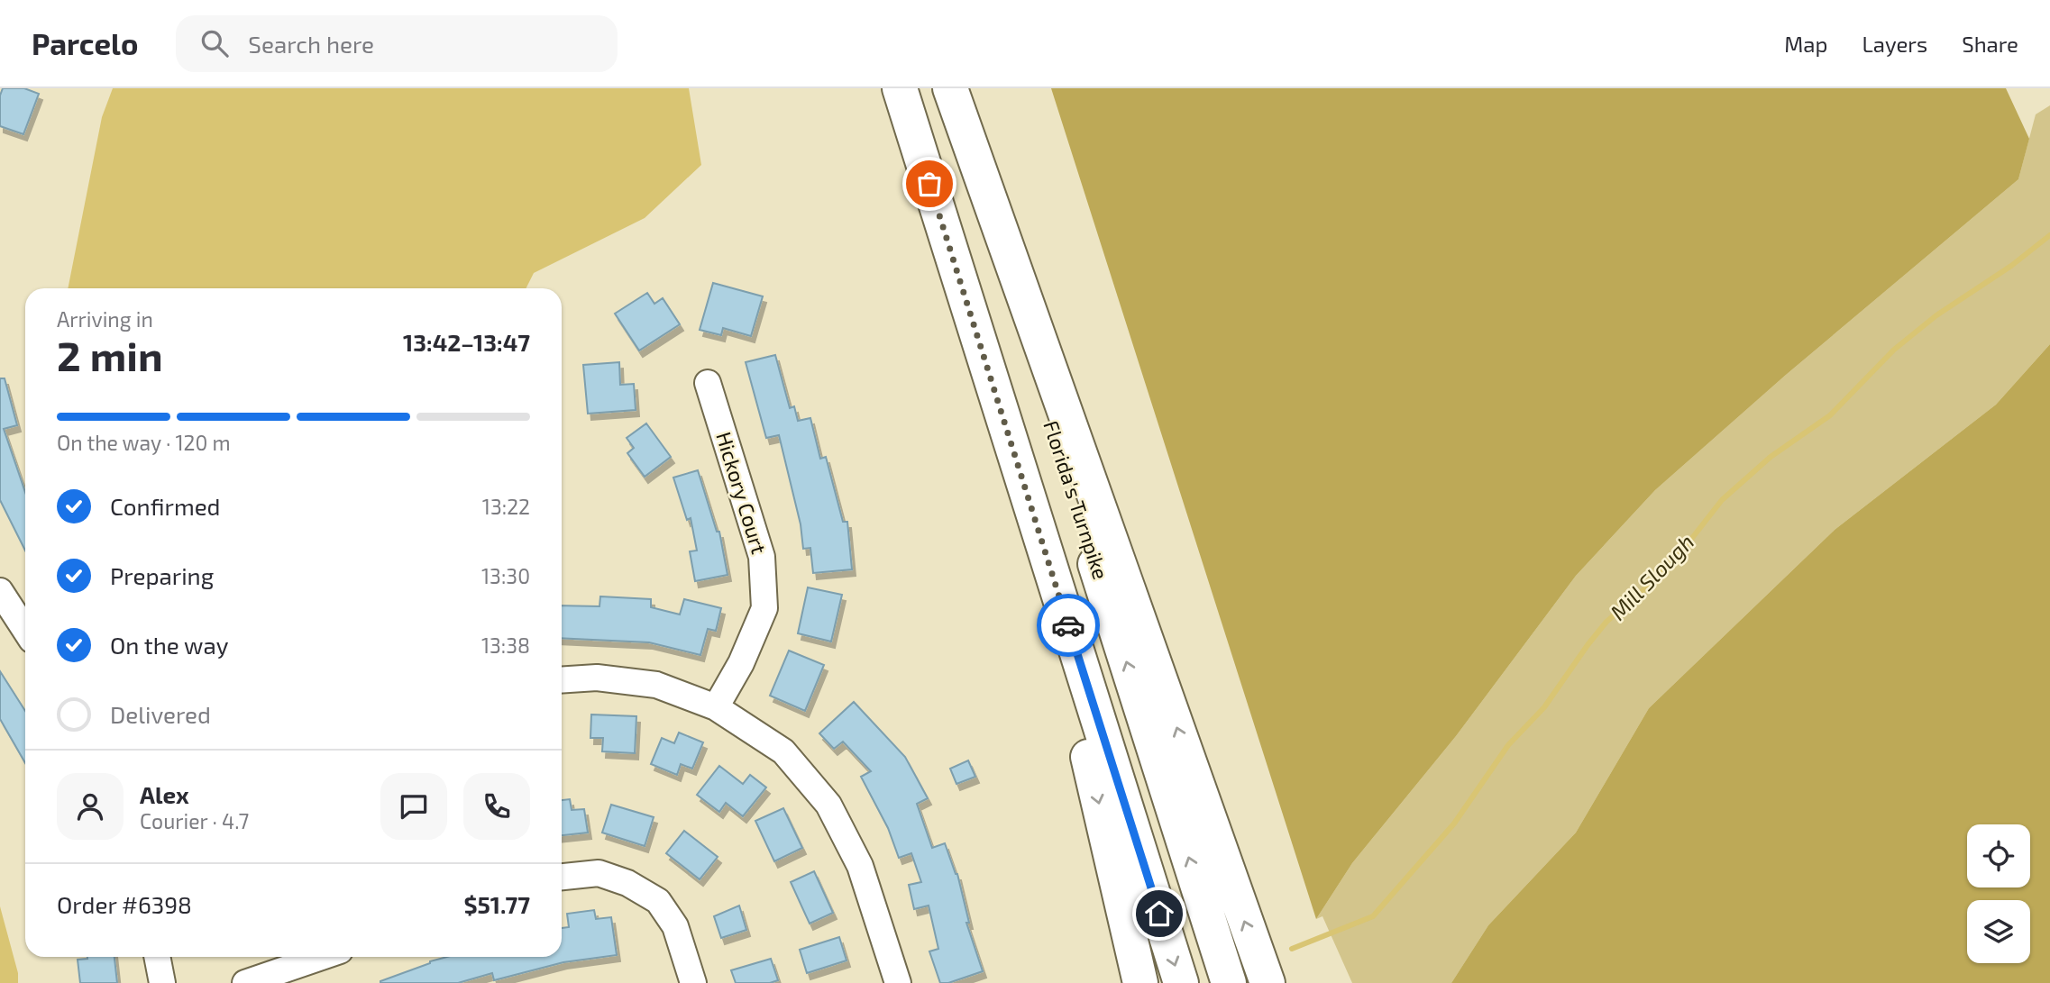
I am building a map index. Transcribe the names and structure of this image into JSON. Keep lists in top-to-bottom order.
{
  "streets": {
    "highway": ["Florida's Turnpike"],
    "street": ["Hickory Court"]
  },
  "water": ["Mill Slough"],
  "page": {
    "header": "Parcelo",
    "search": "Search here",
    "nav": ["Map", "Layers", "Share"],
    "heading": ["2 min", "Arriving in", "13:42–13:47"],
    "panel": [
      "Alex",
      "Courier · 4.7",
      "Order #6398",
      "$51.77"
    ],
    "bar": "On the way · 120 m",
    "list": [
      ["Confirmed", "13:22"],
      ["Preparing", "13:30"],
      ["On the way", "13:38"],
      "Delivered"
    ]
  }
}
